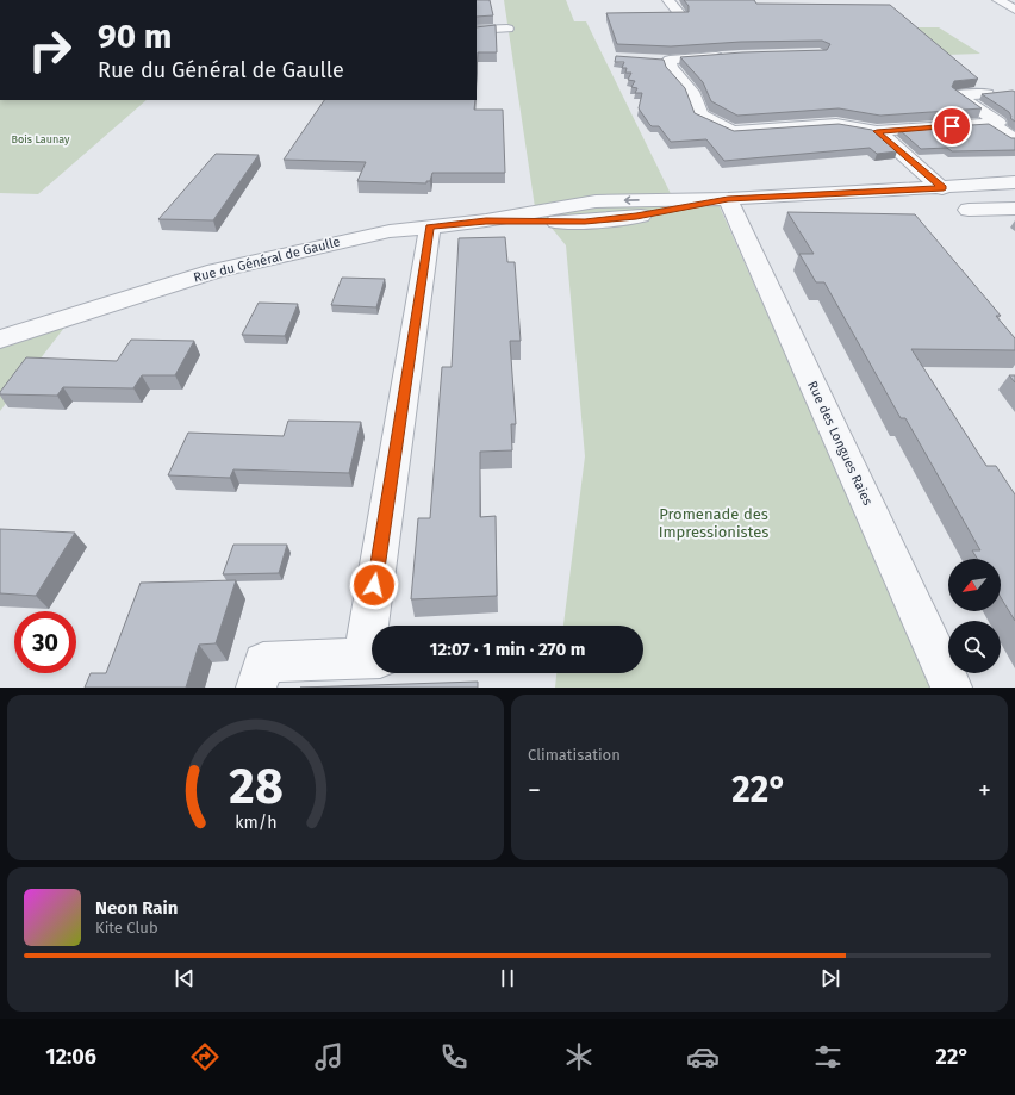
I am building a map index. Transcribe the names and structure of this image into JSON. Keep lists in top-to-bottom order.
{
  "streets": {
    "street": ["Rue du Général de Gaulle", "Rue des Longues Raies"]
  },
  "crossings": [
    ["Rue du Général de Gaulle", "Rue des Longues Raies"]
  ],
  "parks": ["Bois Launay", "Promenade des Impressionistes"],
  "north": "bottom left",
  "page": {
    "turn": ["90 m", "Rue du Général de Gaulle"],
    "limit": "30",
    "trip": "12:07 · 1 min · 270 m",
    "tile": "Climatisation",
    "heat": ["−", "22°", "+"],
    "song": ["Neon Rain", "Kite Club"],
    "tabs": ["12:06", "22°"],
    "gauge": ["28", "km/h"]
  }
}
